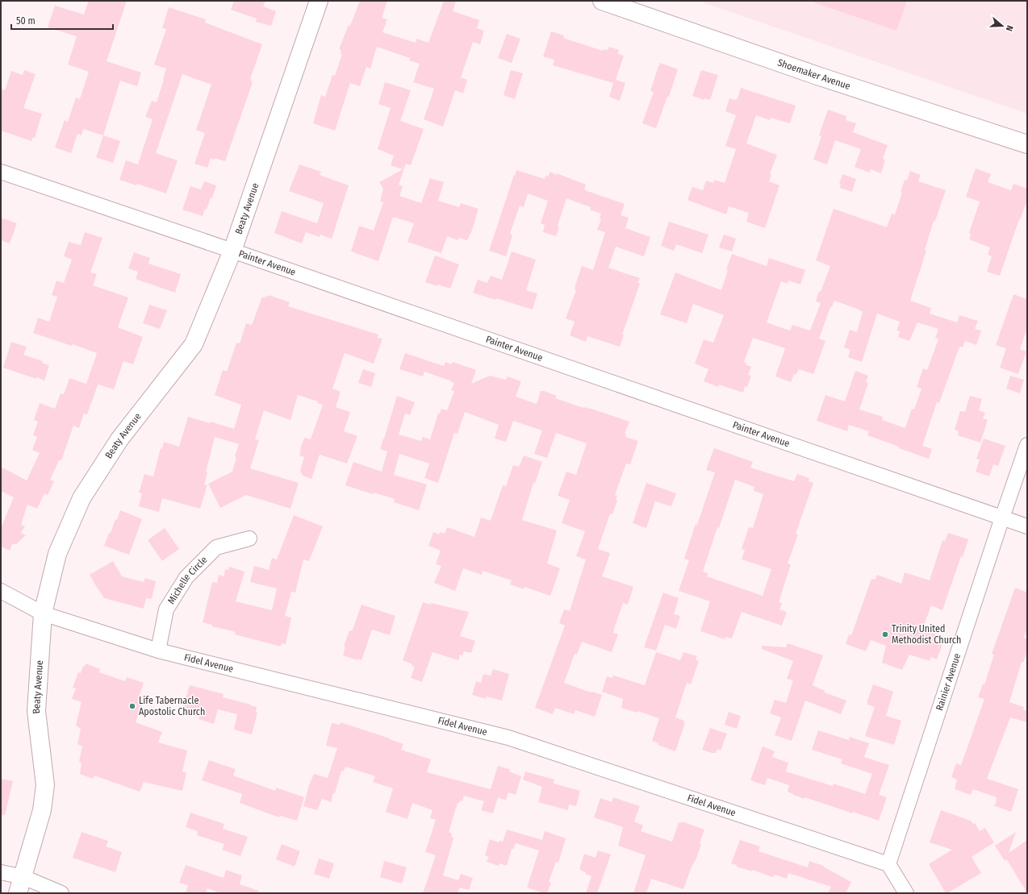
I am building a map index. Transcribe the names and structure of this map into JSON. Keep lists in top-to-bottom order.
{
  "streets": {
    "street": [
      "Shoemaker Avenue",
      "Beaty Avenue",
      "Painter Avenue",
      "Michelle Circle",
      "Fidel Avenue",
      "Rainier Avenue"
    ]
  },
  "crossings": [
    ["Beaty Avenue", "Painter Avenue"],
    ["Beaty Avenue", "Fidel Avenue"],
    ["Painter Avenue", "Rainier Avenue"],
    ["Michelle Circle", "Fidel Avenue"],
    ["Fidel Avenue", "Rainier Avenue"]
  ],
  "places": ["Trinity United Methodist Church", "Life Tabernacle Apostolic Church"],
  "scale_bar": "50 m",
  "north": "right"
}
